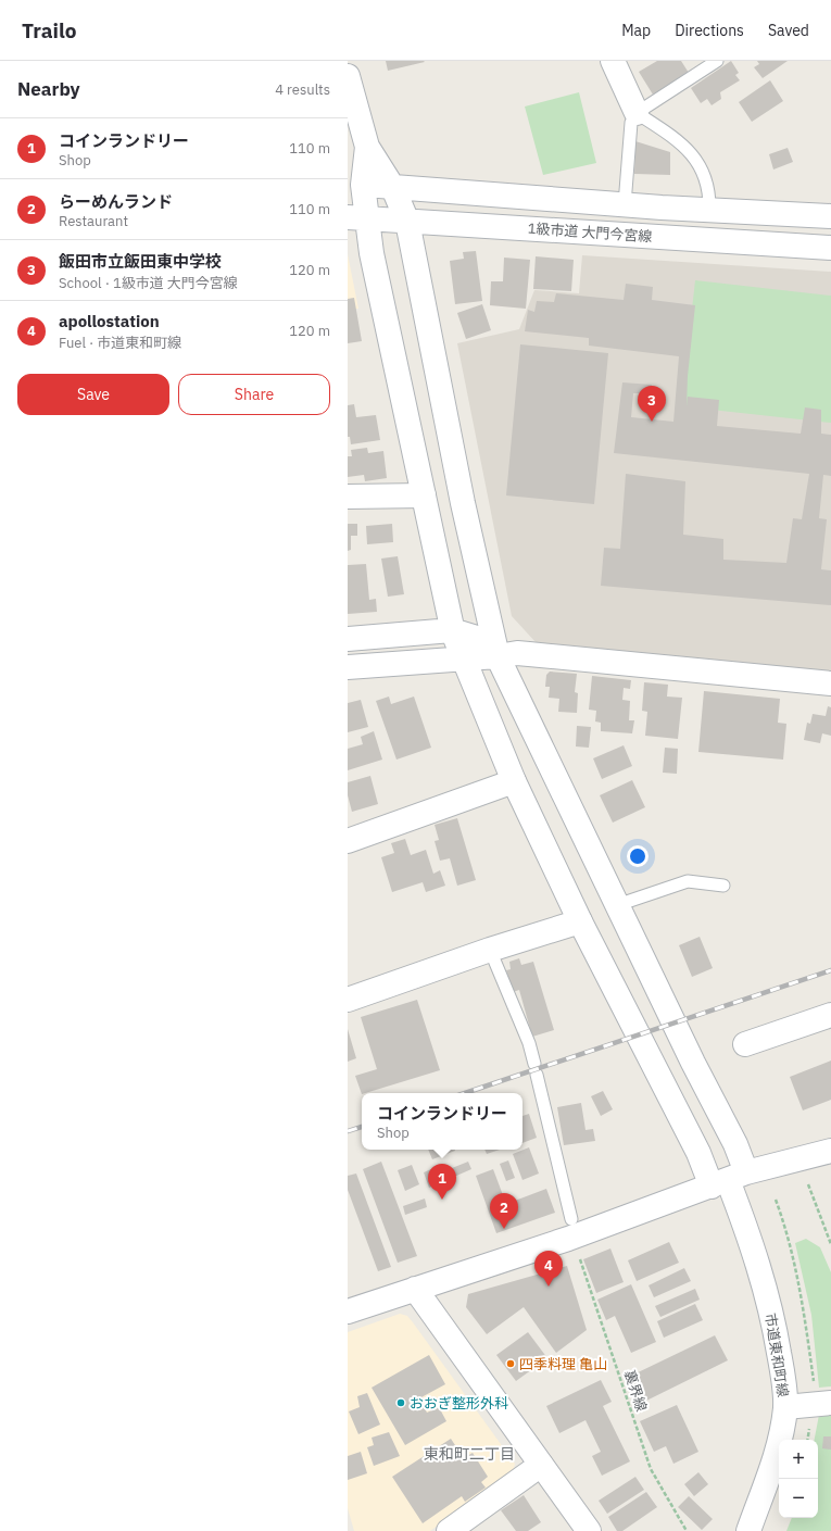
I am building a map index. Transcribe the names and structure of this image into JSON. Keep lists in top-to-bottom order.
{
  "streets": {
    "street": ["1級市道 大門今宮線", "市道東和町線"],
    "path": ["裏界線"]
  },
  "districts": ["東和町二丁目"],
  "places": ["四季料理 亀山", "おおぎ整形外科"],
  "page": {
    "header": "Trailo",
    "nav": ["Map", "Directions", "Saved"],
    "heading": ["Nearby", "4 results"],
    "list": [
      {
        "mark": "1",
        "name": "コインランドリー",
        "note": "Shop",
        "value": "110 m"
      },
      {
        "mark": "2",
        "name": "らーめんランド",
        "note": "Restaurant",
        "value": "110 m"
      },
      {
        "mark": "3",
        "name": "飯田市立飯田東中学校",
        "note": "School · 1級市道 大門今宮線",
        "value": "120 m"
      },
      {
        "mark": "4",
        "name": "apollostation",
        "note": "Fuel · 市道東和町線",
        "value": "120 m"
      }
    ],
    "buttons": ["Save", "Share"],
    "pins": [
      "3",
      "1",
      "2",
      "4"
    ],
    "popup": ["コインランドリー", "Shop"],
    "map_buttons": ["+", "−"]
  }
}
